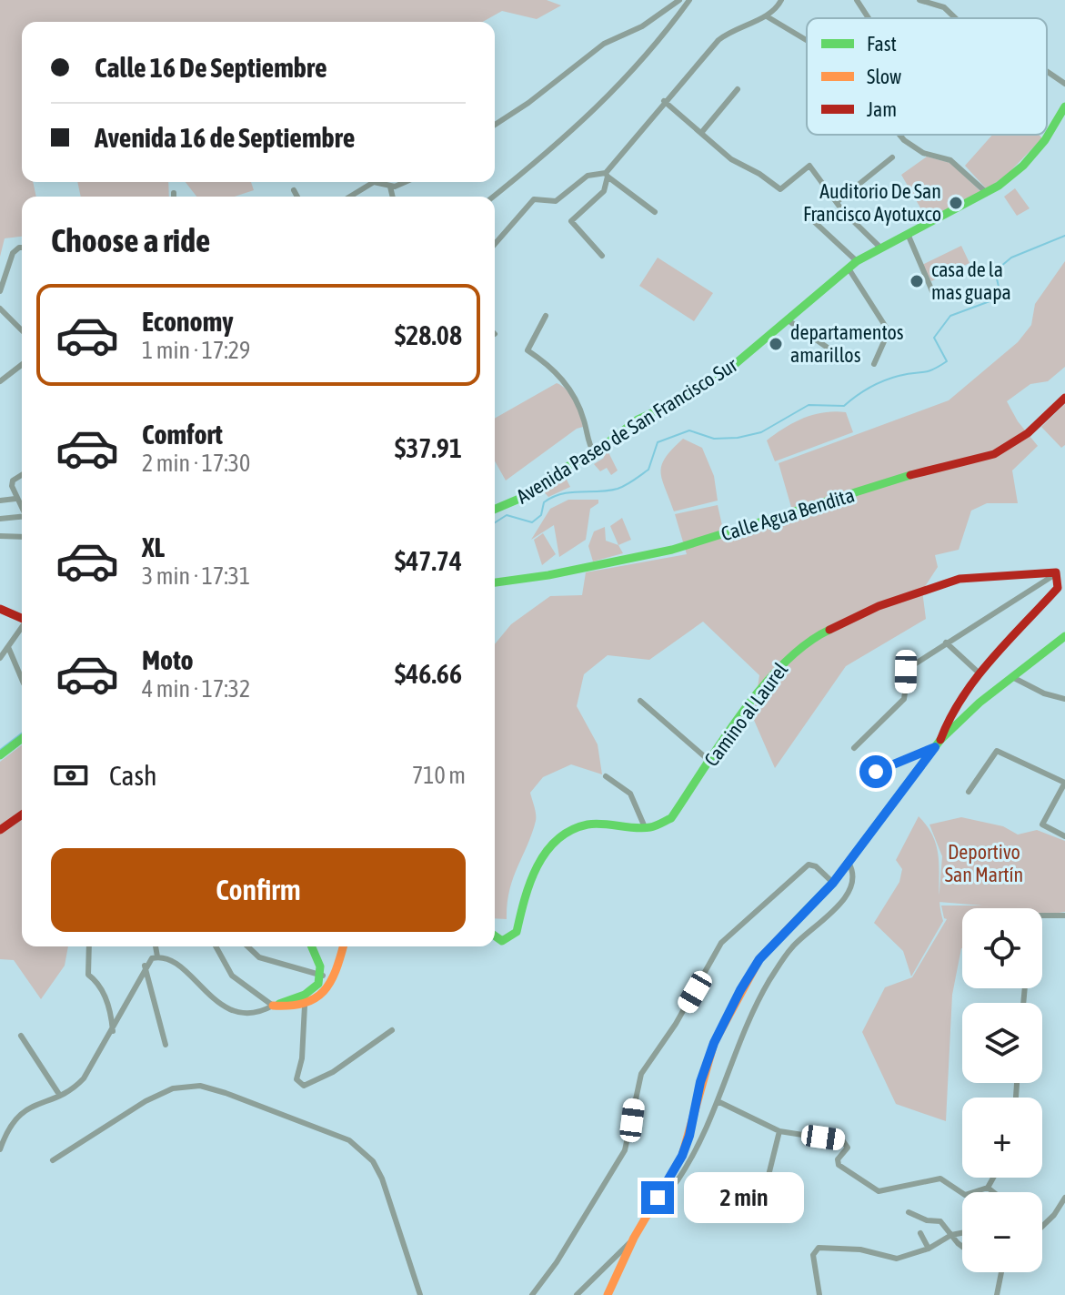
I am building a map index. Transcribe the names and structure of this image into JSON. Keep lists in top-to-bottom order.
{
  "streets": {
    "main road": ["Avenida Paseo de San Francisco Sur", "Calle Agua Bendita", "Camino al Laurel"]
  },
  "parks": ["Deportivo San Martín"],
  "places": ["Auditorio De San Francisco Ayotuxco", "casa de la mas guapa", "departamentos amarillos"],
  "legend": ["Fast", "Slow", "Jam"],
  "page": {
    "banner": ["Calle 16 De Septiembre", "Avenida 16 de Septiembre"],
    "heading": "Choose a ride",
    "list": [
      {
        "name": "Economy",
        "note": "1 min · 17:29",
        "value": "$28.08"
      },
      {
        "name": "Comfort",
        "note": "2 min · 17:30",
        "value": "$37.91"
      },
      {
        "name": "XL",
        "note": "3 min · 17:31",
        "value": "$47.74"
      },
      {
        "name": "Moto",
        "note": "4 min · 17:32",
        "value": "$46.66"
      }
    ],
    "pay": ["Cash", "710 m"],
    "buttons": "Confirm",
    "map_buttons": ["+", "−"],
    "bubble": "2 min"
  }
}
